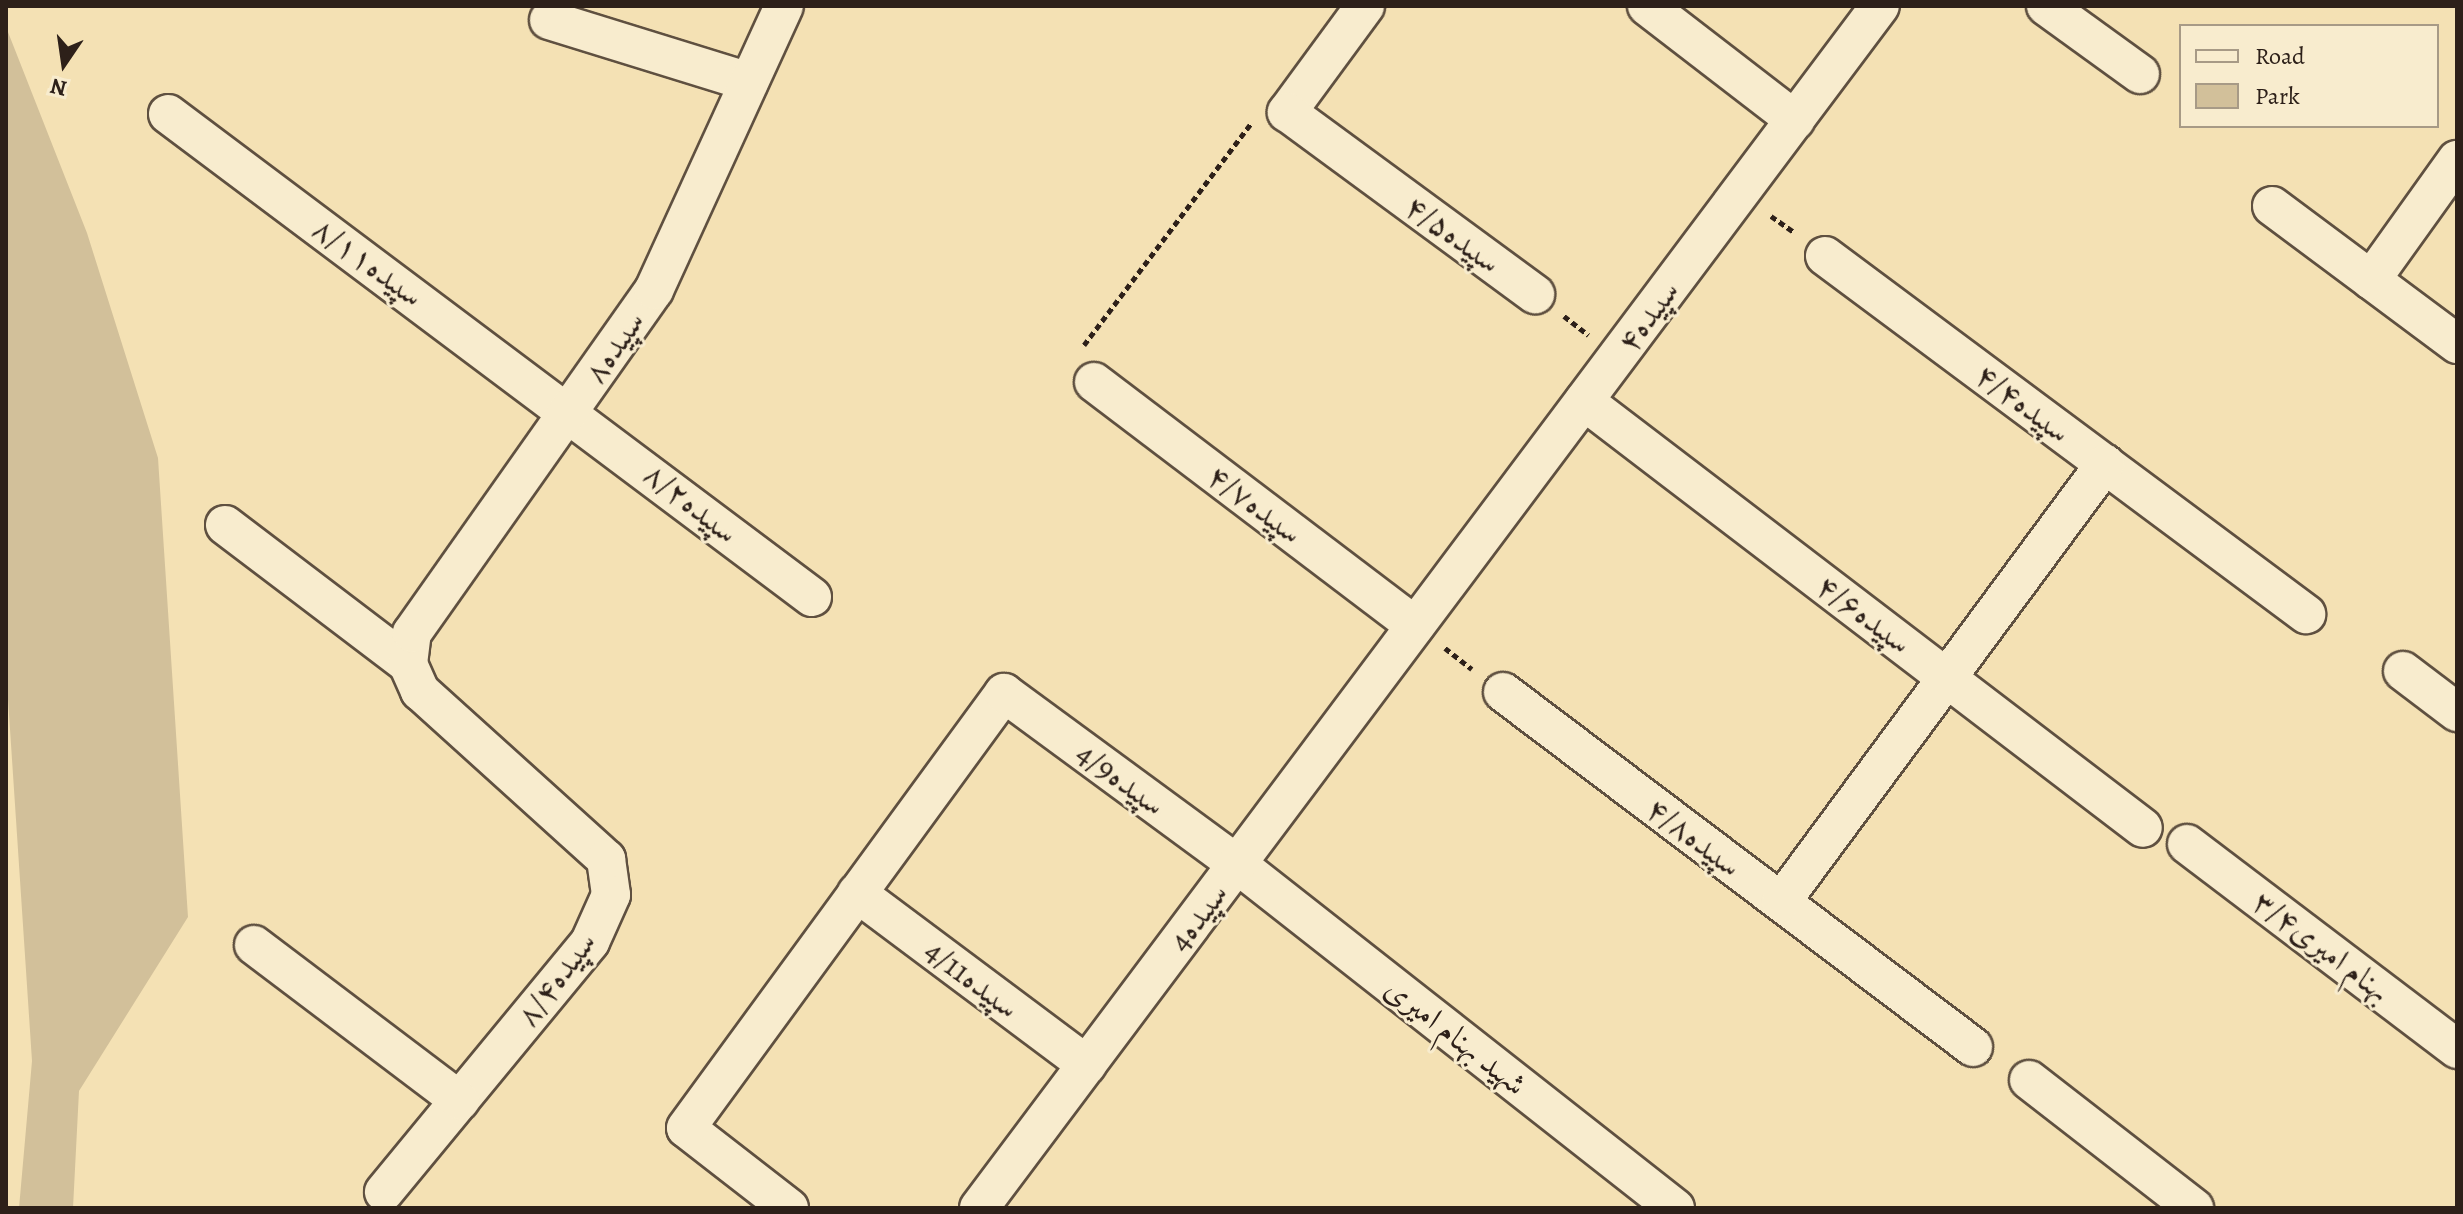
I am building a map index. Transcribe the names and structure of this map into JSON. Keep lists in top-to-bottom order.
{
  "streets": {
    "street": [
      "سپیده۴/۵",
      "سپیده۸/۱۱",
      "سپیده۴",
      "سپیده۸",
      "سپیده۴/۴",
      "سپیده۸/۲",
      "سپیده۴/۷",
      "سپیده۴/۶",
      "4/9سپیده",
      "سپیده۴/۸",
      "4سپیده",
      "بهنام امیری۳/۴",
      "سپیده۸/۴",
      "4/11سپیده",
      "شهید بهنام امیری"
    ]
  },
  "crossings": [
    ["سپیده۴/۵", "سپیده۴"],
    ["سپیده۸/۱۱", "سپیده۸"],
    ["سپیده۸/۱۱", "سپیده۸/۲"],
    ["سپیده۴", "سپیده۴/۷"],
    ["سپیده۴", "سپیده۴/۶"],
    ["سپیده۴", "4سپیده"],
    ["سپیده۸", "سپیده۸/۲"],
    ["سپیده۸", "سپیده۸/۴"],
    ["سپیده۴/۷", "4سپیده"],
    ["4/9سپیده", "4سپیده"],
    ["4/9سپیده", "4/11سپیده"],
    ["4/9سپیده", "شهید بهنام امیری"],
    ["4سپیده", "4/11سپیده"],
    ["4سپیده", "شهید بهنام امیری"]
  ],
  "legend": ["Road", "Park"],
  "north": "bottom"
}
